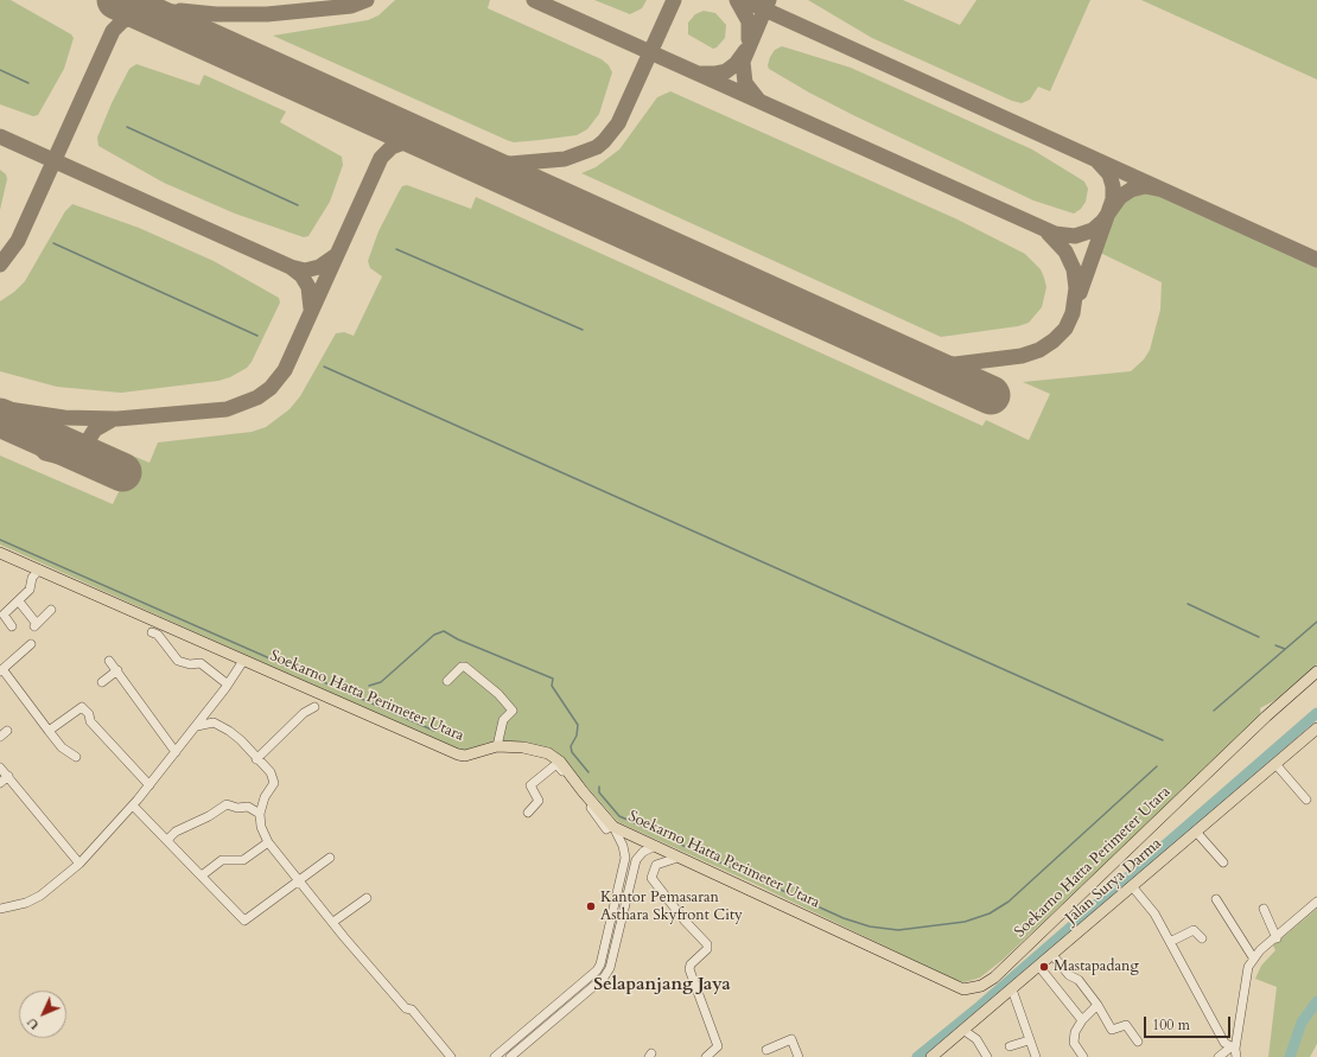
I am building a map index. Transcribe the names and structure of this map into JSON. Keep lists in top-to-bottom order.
{
  "streets": {
    "main road": ["Soekarno Hatta Perimeter Utara", "Jalan Surya Darma"]
  },
  "districts": ["Selapanjang Jaya"],
  "places": ["Kantor Pemasaran Asthara Skyfront City", "Mastapadang"],
  "scale_bar": "100 m",
  "north": "bottom left"
}
